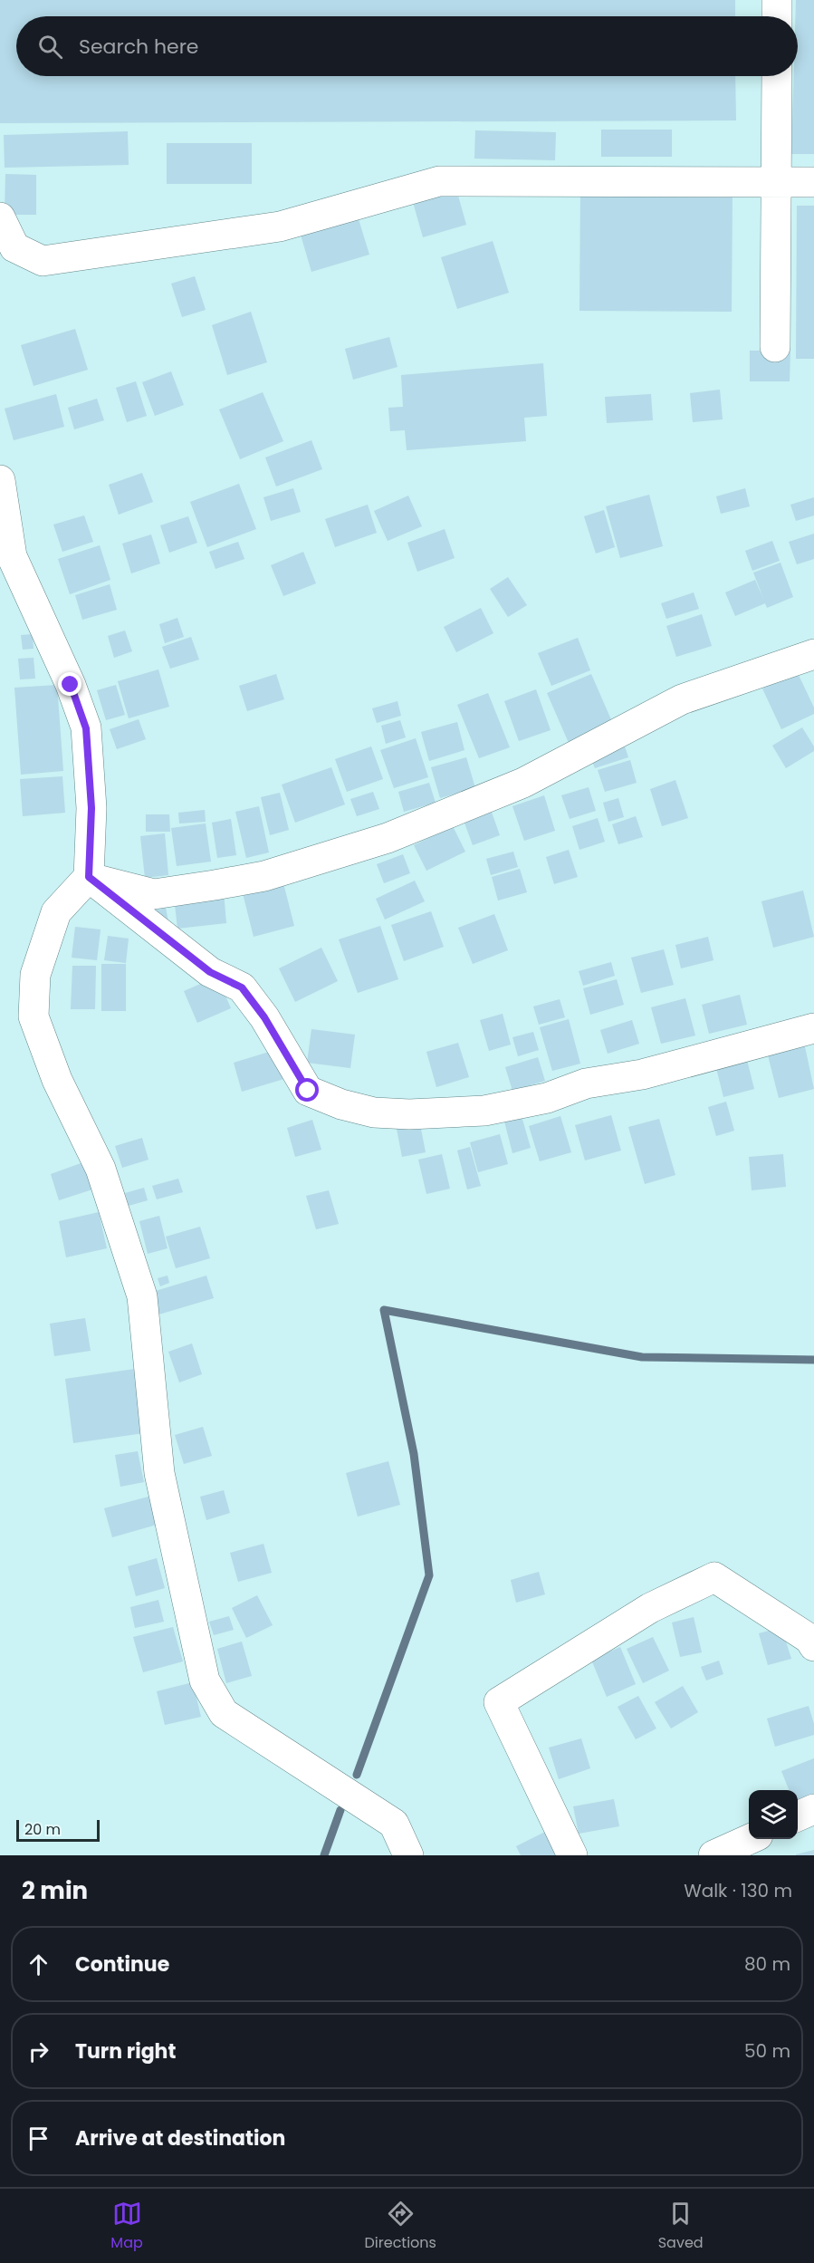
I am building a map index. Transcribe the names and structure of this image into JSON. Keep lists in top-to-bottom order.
{
  "scale_bar": "20 m",
  "page": {
    "search": "Search here",
    "scale": "20 m",
    "heading": ["2 min", "Walk · 130 m"],
    "list": [
      ["Continue", "80 m"],
      ["Turn right", "50 m"],
      "Arrive at destination"
    ],
    "nav": ["Map", "Directions", "Saved"]
  }
}
